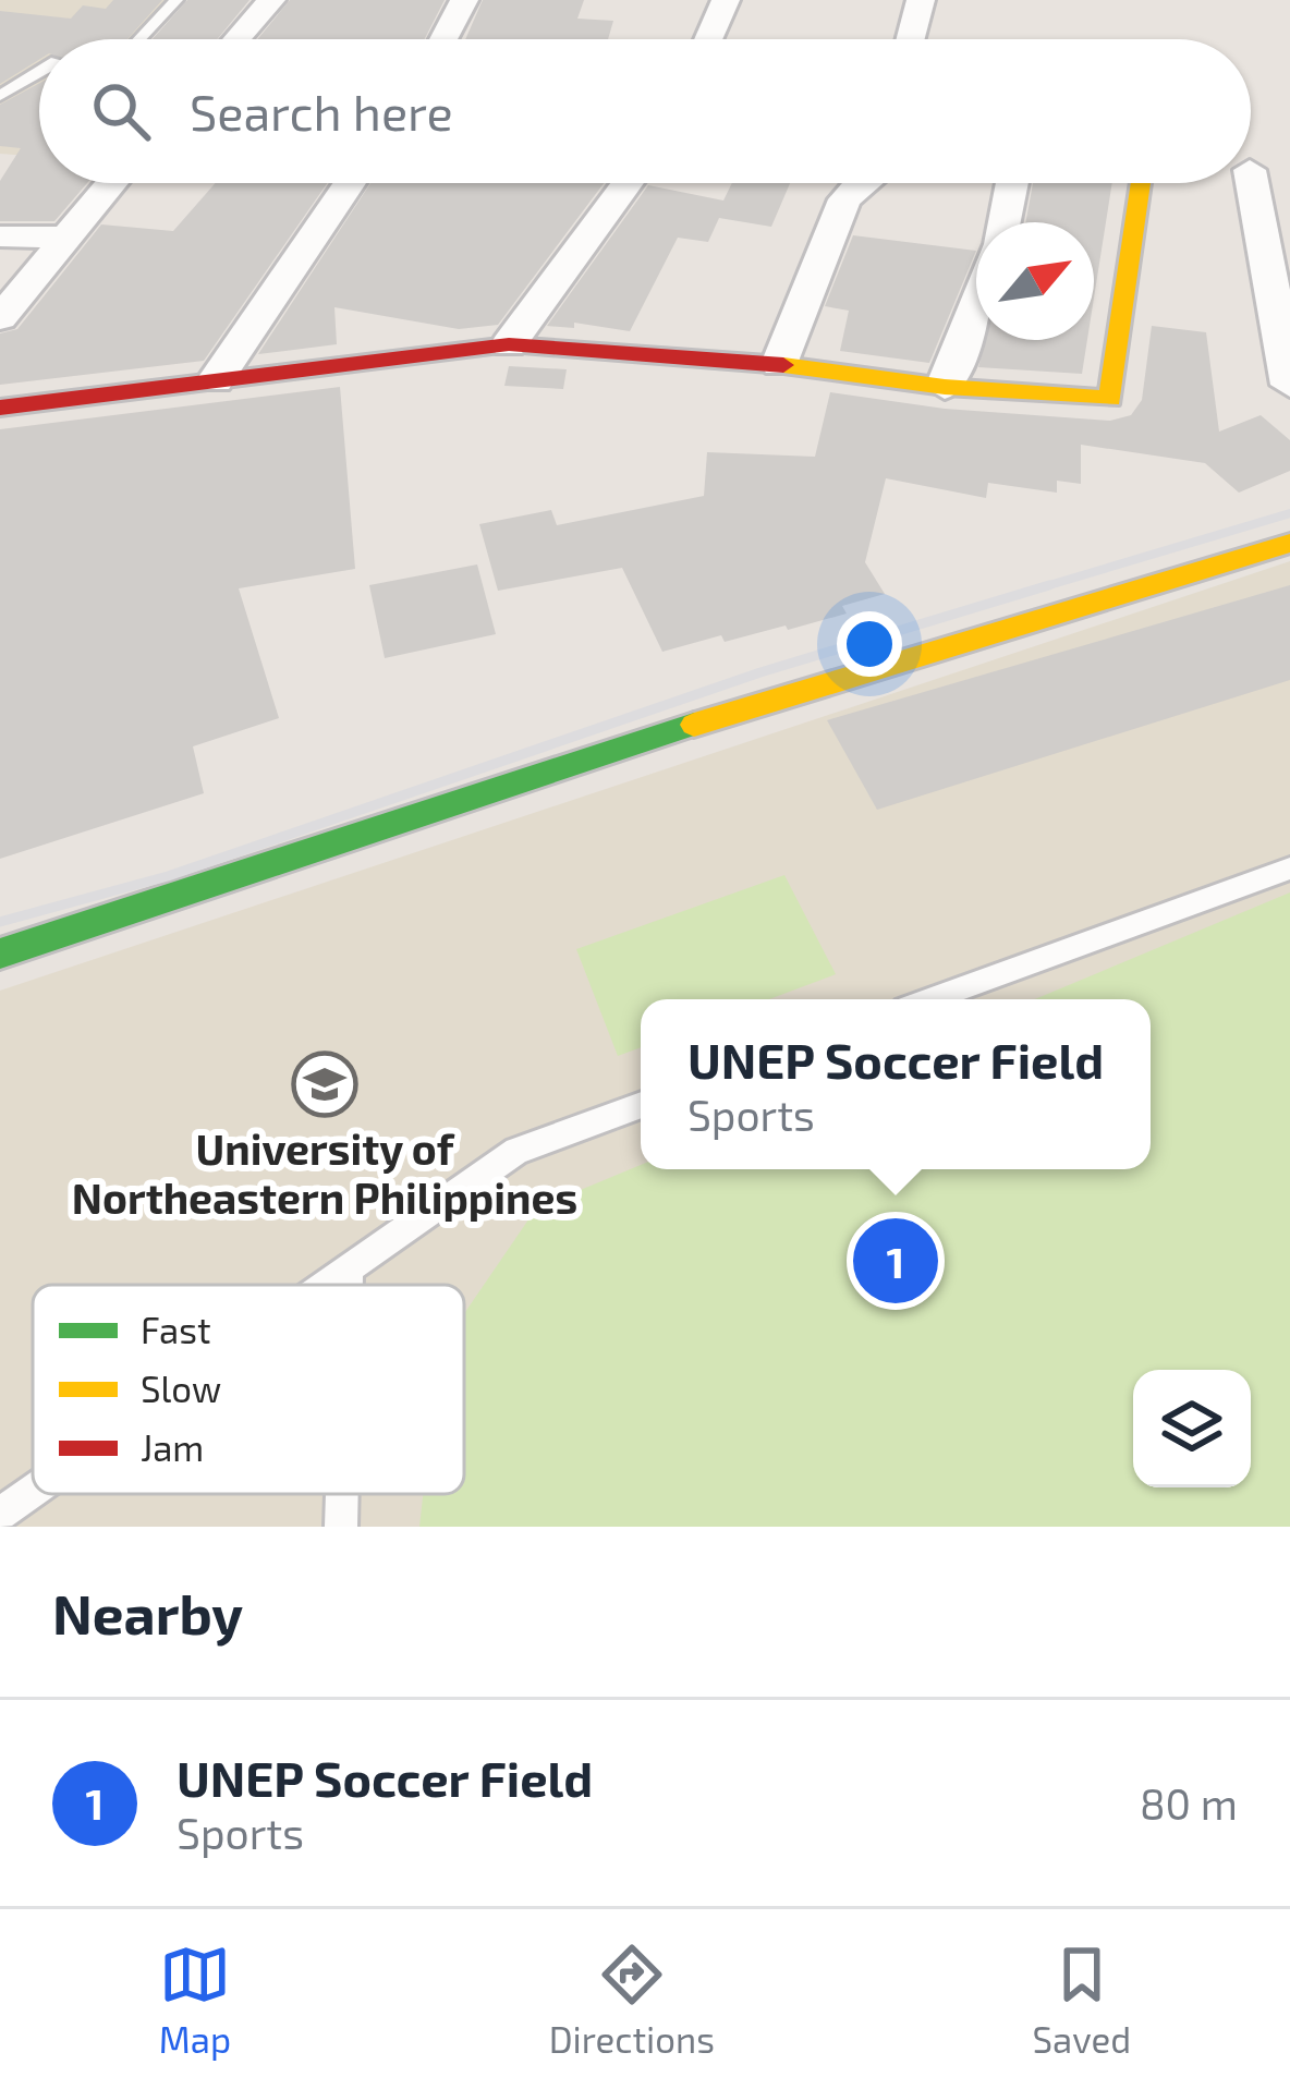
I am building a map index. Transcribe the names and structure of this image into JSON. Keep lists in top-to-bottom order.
{
  "places": {
    "school or university": ["University of Northeastern Philippines"]
  },
  "legend": ["Fast", "Slow", "Jam"],
  "north": "top right",
  "page": {
    "search": "Search here",
    "popup": ["UNEP Soccer Field", "Sports"],
    "pins": "1",
    "heading": "Nearby",
    "list": [
      {
        "mark": "1",
        "name": "UNEP Soccer Field",
        "note": "Sports",
        "value": "80 m"
      }
    ],
    "nav": ["Map", "Directions", "Saved"]
  }
}
